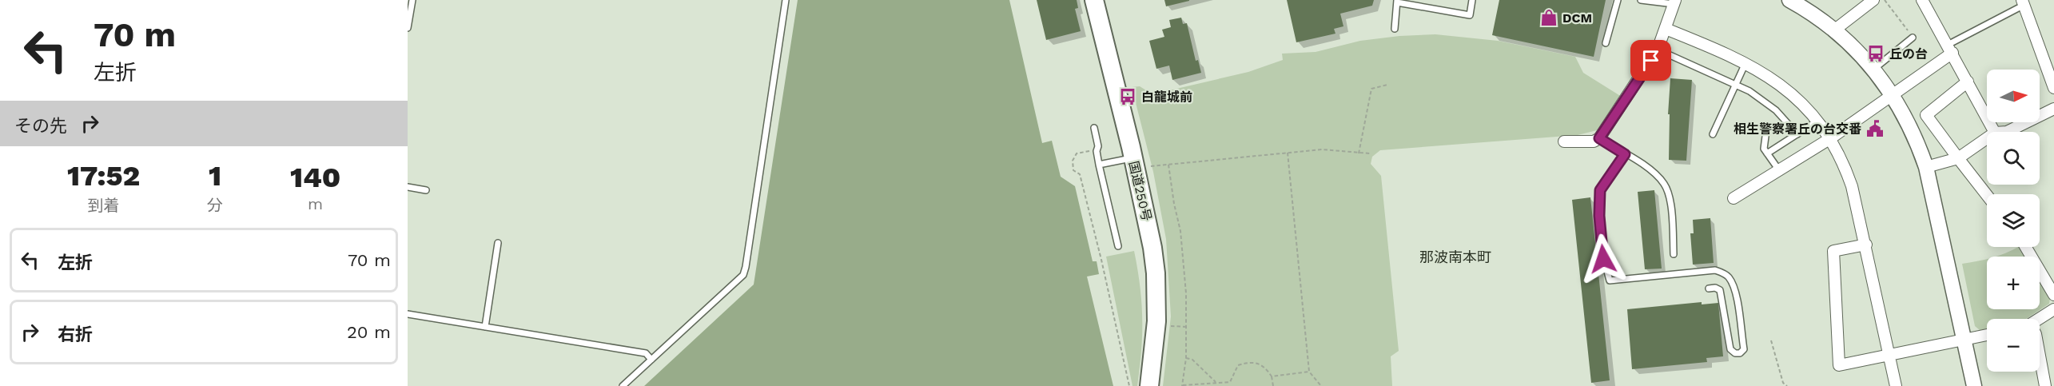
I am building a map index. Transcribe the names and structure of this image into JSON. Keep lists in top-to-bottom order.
{
  "streets": {
    "highway": ["国道250号"]
  },
  "districts": ["那波南本町"],
  "places": {
    "shop": ["DCM"],
    "bus stop": ["丘の台", "白龍城前"],
    "public building": ["相生警察署丘の台交番"]
  },
  "north": "right",
  "page": {
    "turn": ["70 m", "左折"],
    "map_buttons": ["+", "−"],
    "then": "その先",
    "eta": [
      "17:52",
      "到着",
      "1",
      "分",
      "140",
      "m"
    ],
    "list": [
      {
        "name": "左折",
        "value": "70 m"
      },
      {
        "name": "右折",
        "value": "20 m"
      }
    ]
  }
}
